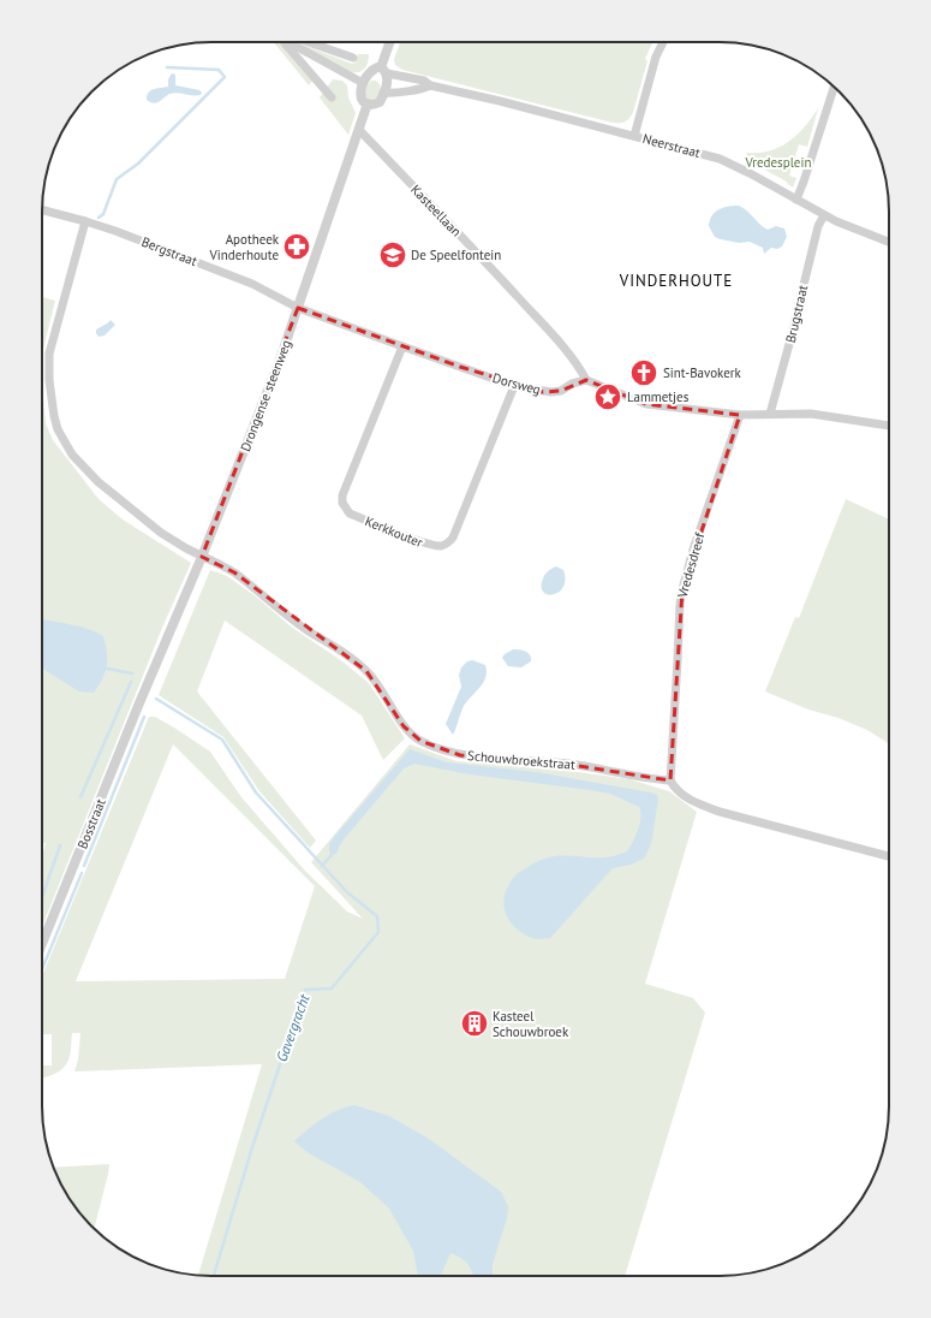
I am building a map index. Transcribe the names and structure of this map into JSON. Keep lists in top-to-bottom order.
{
  "streets": {
    "street": [
      "Neerstraat",
      "Kasteellaan",
      "Bergstraat",
      "Brugstraat",
      "Dorsweg",
      "Drongense steenweg",
      "Kerkkouter",
      "Vredesdreef",
      "Schouwbroekstraat",
      "Bosstraat"
    ]
  },
  "crossings": [
    ["Neerstraat", "Brugstraat"],
    ["Neerstraat", "Drongense steenweg"],
    ["Kasteellaan", "Dorsweg"],
    ["Kasteellaan", "Drongense steenweg"],
    ["Bergstraat", "Dorsweg"],
    ["Bergstraat", "Drongense steenweg"],
    ["Bergstraat", "Schouwbroekstraat"],
    ["Dorsweg", "Drongense steenweg"],
    ["Dorsweg", "Kerkkouter"],
    ["Drongense steenweg", "Schouwbroekstraat"],
    ["Drongense steenweg", "Bosstraat"],
    ["Vredesdreef", "Schouwbroekstraat"]
  ],
  "districts": ["VINDERHOUTE"],
  "water": ["Gavergracht"],
  "parks": ["Vredesplein"],
  "places": {
    "pharmacy": ["Apotheek Vinderhoute"],
    "school or university": ["De Speelfontein"],
    "church": ["Sint-Bavokerk"],
    "place": ["Lammetjes"],
    "building": ["Kasteel Schouwbroek"]
  }
}
